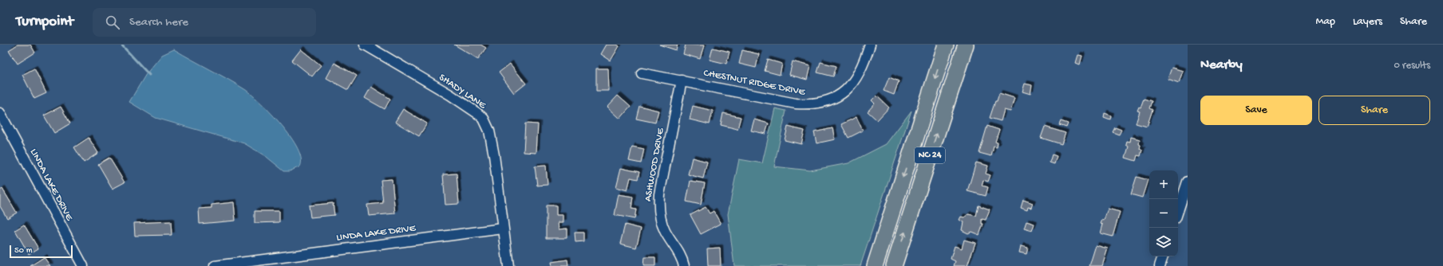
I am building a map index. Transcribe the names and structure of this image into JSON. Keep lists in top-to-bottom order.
{
  "streets": {
    "main road": ["NC 24"],
    "street": [
      "CHESTNUT RIDGE DRIVE",
      "SHADY LANE",
      "ASHWOOD DRIVE",
      "LINDA LAKE DRIVE"
    ]
  },
  "crossings": [
    ["CHESTNUT RIDGE DRIVE", "ASHWOOD DRIVE"],
    ["SHADY LANE", "LINDA LAKE DRIVE"]
  ],
  "scale_bar": "50 m",
  "page": {
    "header": "Turnpoint",
    "search": "Search here",
    "nav": ["Map", "Layers", "Share"],
    "heading": ["Nearby", "0 results"],
    "buttons": ["Save", "Share"],
    "map_buttons": ["+", "−"],
    "scale": "50 m"
  }
}
